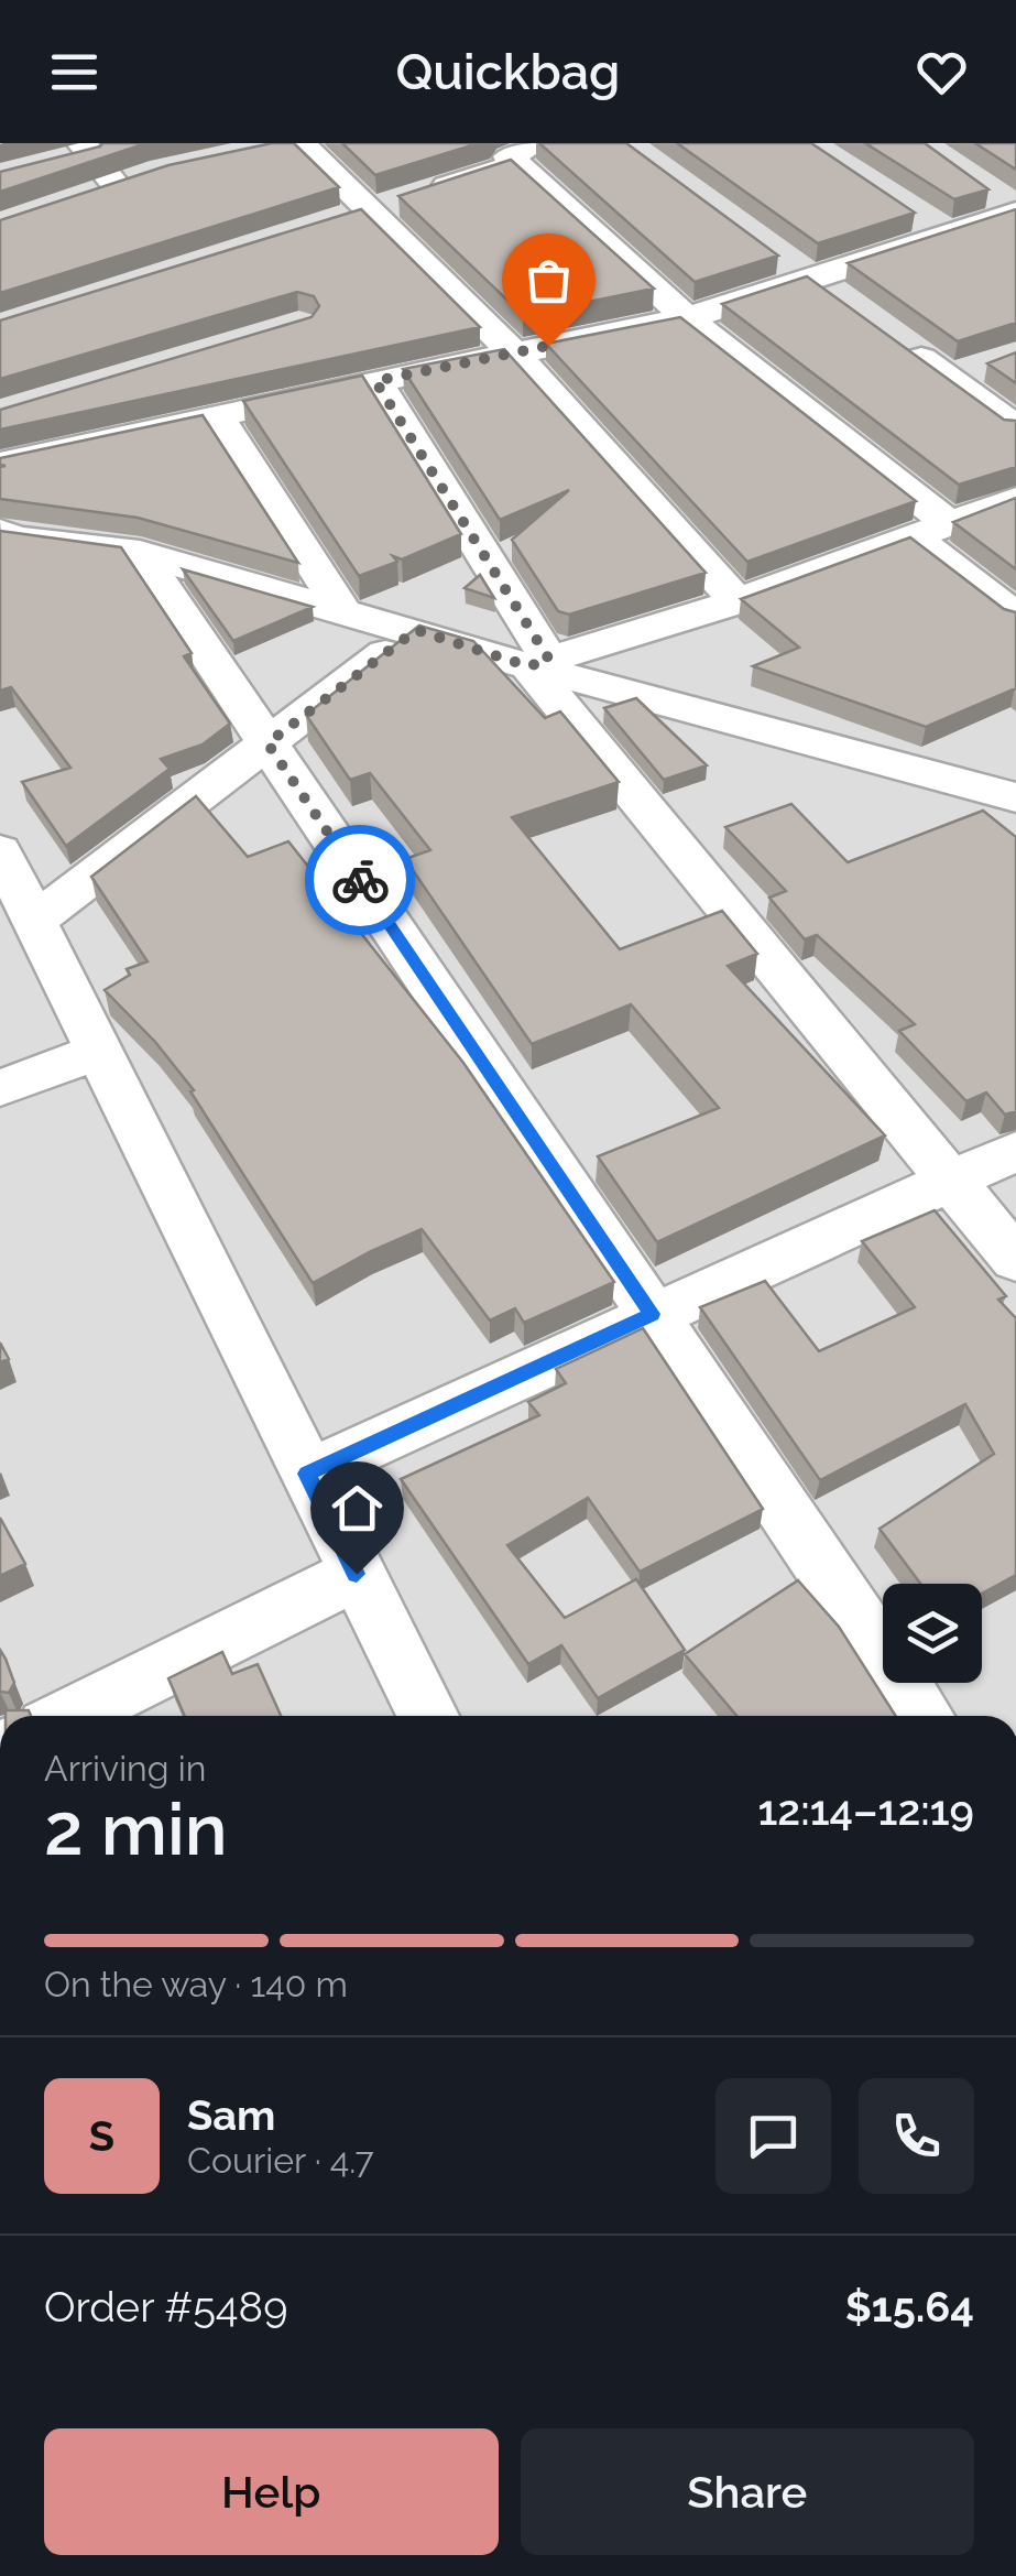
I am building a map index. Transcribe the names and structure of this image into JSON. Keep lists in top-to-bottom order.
{
  "page": {
    "header": "Quickbag",
    "heading": ["2 min", "Arriving in", "12:14–12:19"],
    "panel": [
      "Sam",
      "Courier · 4.7",
      "Order #5489",
      "$15.64"
    ],
    "bar": "On the way · 140 m",
    "round": "S",
    "buttons": ["Help", "Share"]
  }
}
